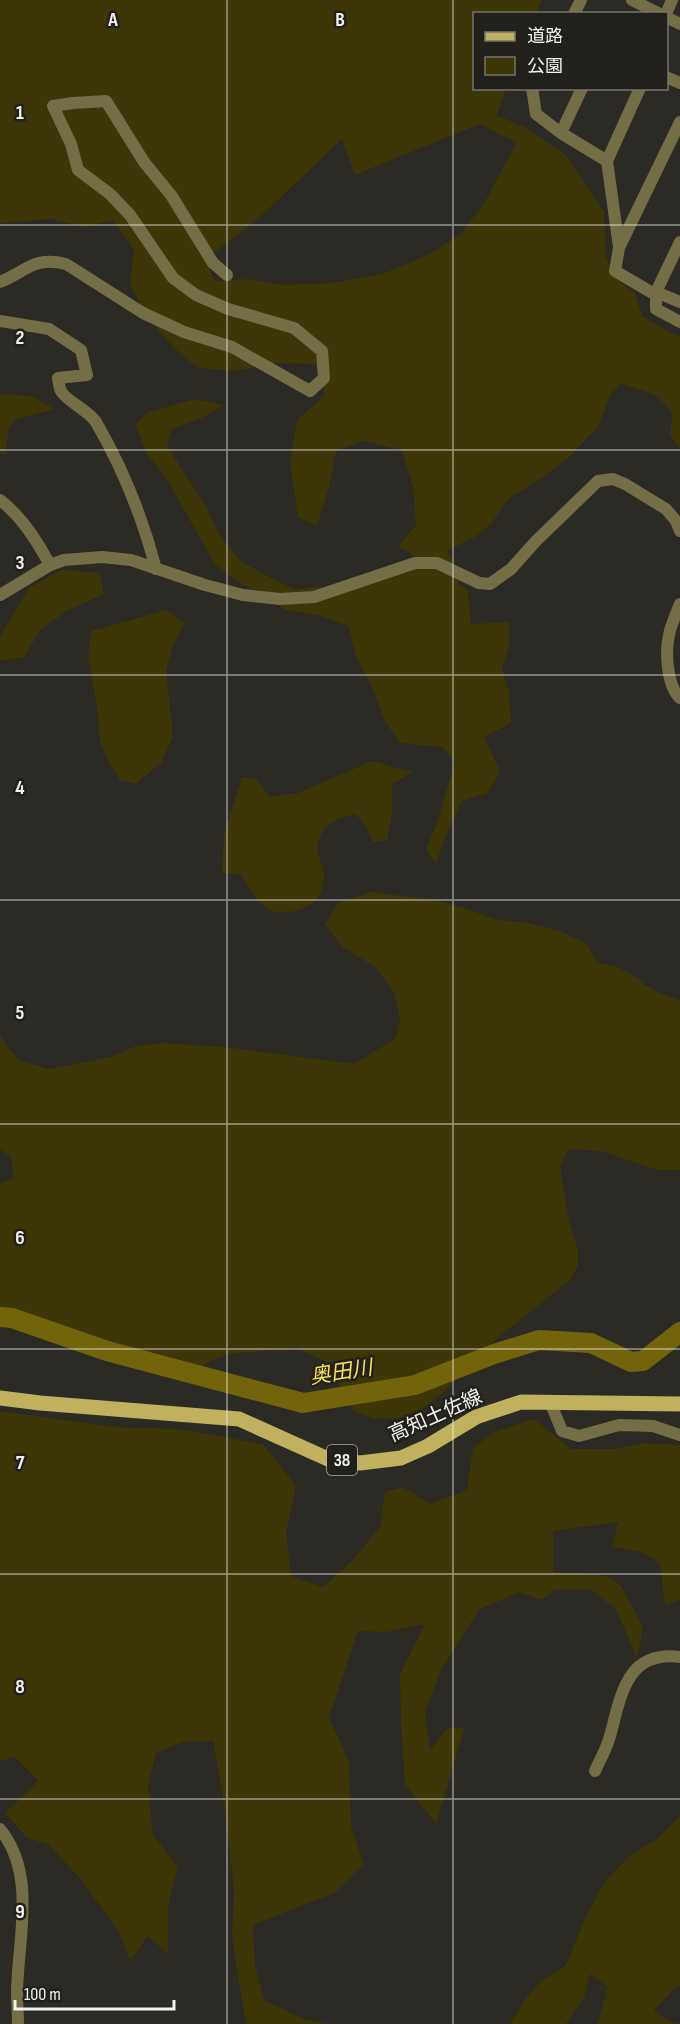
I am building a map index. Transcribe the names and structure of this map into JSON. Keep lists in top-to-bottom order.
{
  "streets": {
    "main road": ["高知土佐線", "38"]
  },
  "water": ["奥田川"],
  "legend": ["道路", "公園"],
  "scale_bar": "100 m",
  "grid": {
    "columns": ["A", "B"],
    "rows": [
      "1",
      "2",
      "3",
      "4",
      "5",
      "6",
      "7",
      "8",
      "9"
    ]
  }
}
